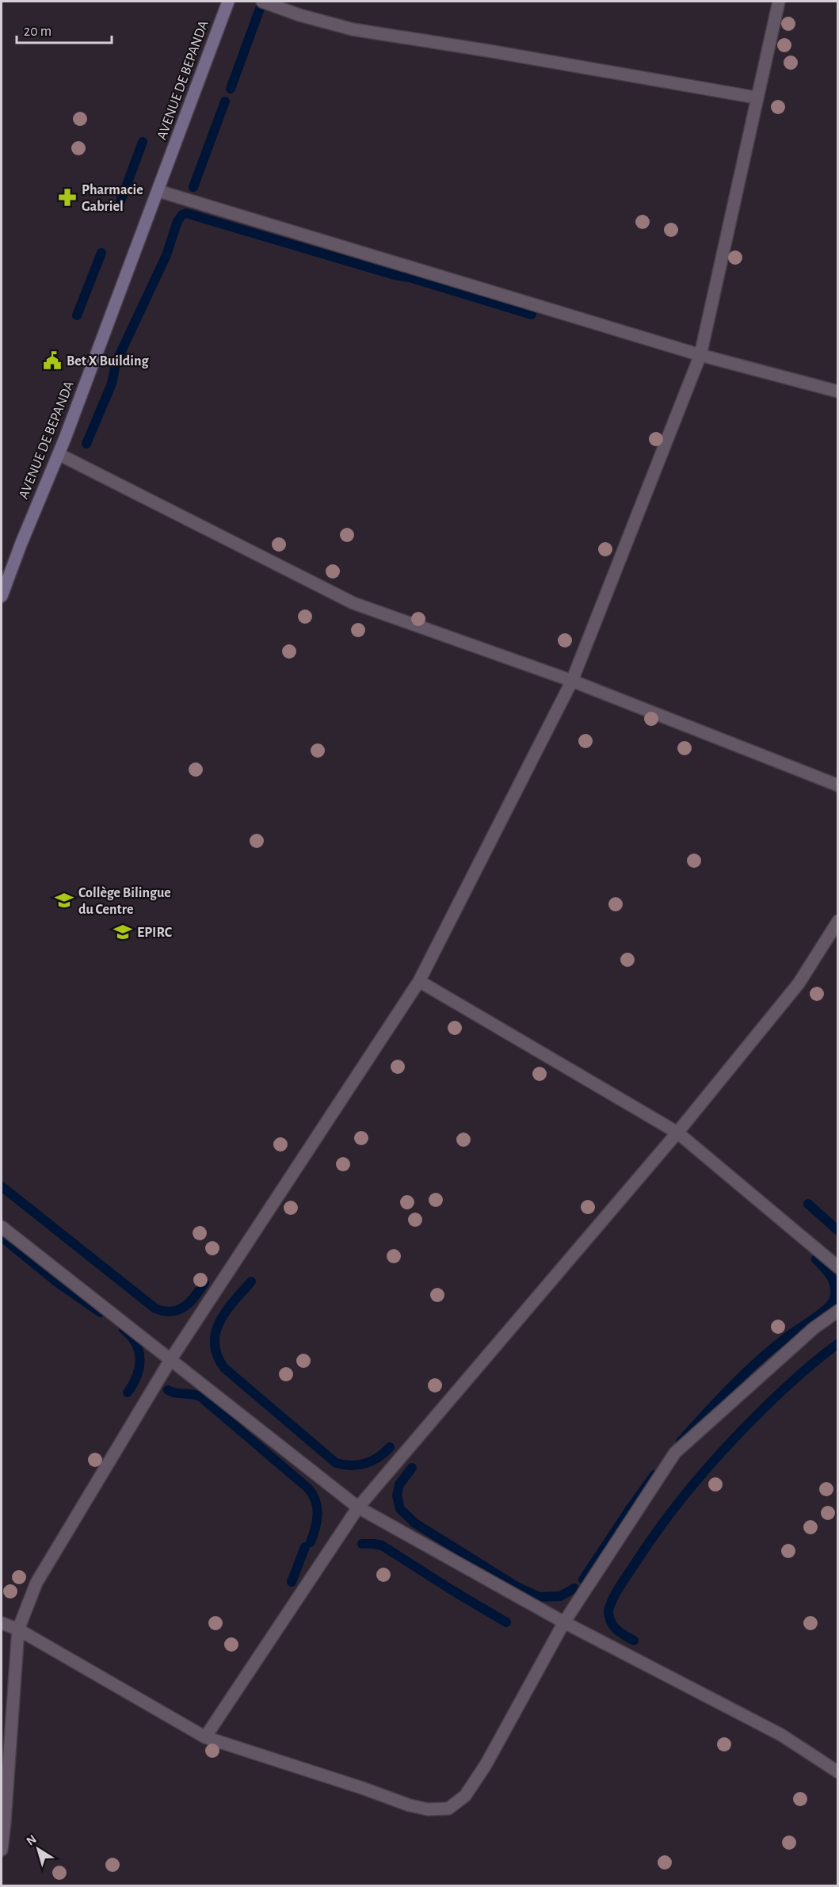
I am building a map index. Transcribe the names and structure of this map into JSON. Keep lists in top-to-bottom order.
{
  "streets": {
    "main road": ["AVENUE DE BEPANDA"]
  },
  "places": {
    "pharmacy": ["Pharmacie Gabriel"],
    "public building": ["Bet X Building"],
    "school or university": ["Collège Bilingue du Centre", "EPIRC"]
  },
  "scale_bar": "20 m",
  "north": "top left"
}
